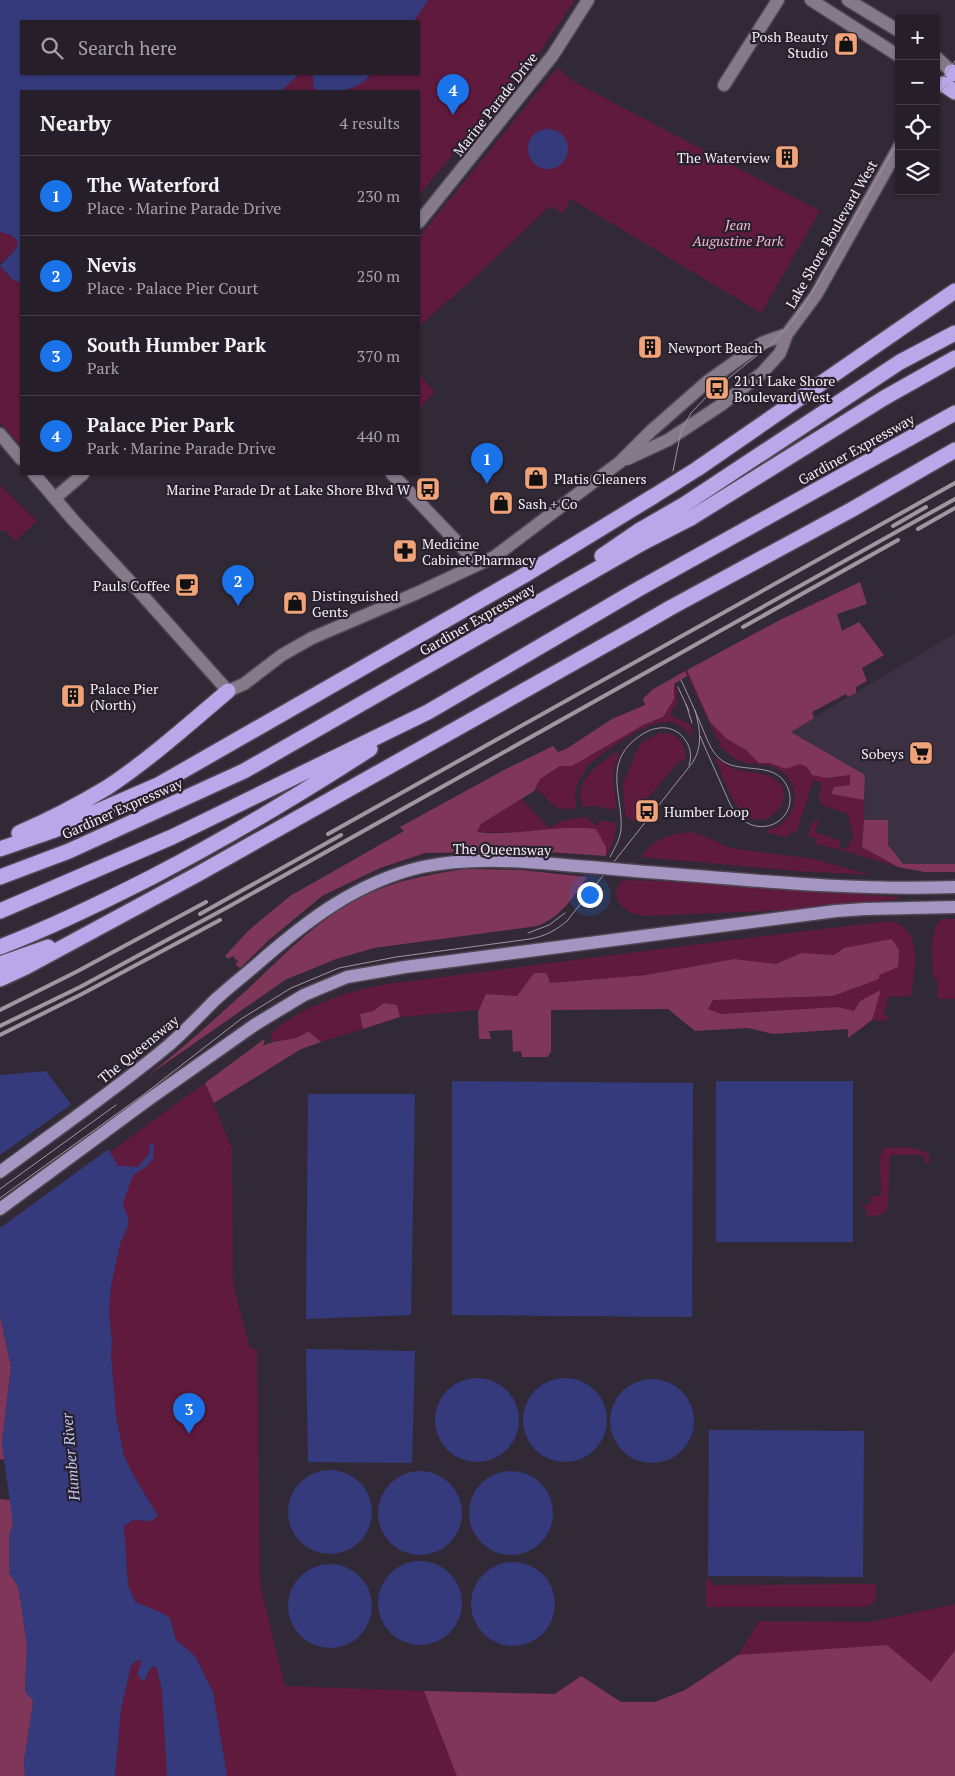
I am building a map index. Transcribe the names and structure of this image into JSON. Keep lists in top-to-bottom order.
{
  "streets": {
    "highway": ["Gardiner Expressway"],
    "main road": ["Marine Parade Drive", "Lake Shore Boulevard West", "The Queensway"]
  },
  "water": ["Humber River"],
  "parks": ["Jean Augustine Park"],
  "places": {
    "shop": [
      "Posh Beauty Studio",
      "Platis Cleaners",
      "Sash + Co",
      "Distinguished Gents"
    ],
    "building": ["The Waterview", "Newport Beach", "Palace Pier (North)"],
    "bus stop": ["2111 Lake Shore Boulevard West", "Marine Parade Dr at Lake Shore Blvd W", "Humber Loop"],
    "pharmacy": ["Medicine Cabinet Pharmacy"],
    "cafe": ["Pauls Coffee"],
    "supermarket": ["Sobeys"]
  },
  "page": {
    "map_buttons": ["+", "−"],
    "search": "Search here",
    "pins": [
      "4",
      "1",
      "2",
      "3"
    ],
    "heading": ["Nearby", "4 results"],
    "list": [
      {
        "mark": "1",
        "name": "The Waterford",
        "note": "Place · Marine Parade Drive",
        "value": "230 m"
      },
      {
        "mark": "2",
        "name": "Nevis",
        "note": "Place · Palace Pier Court",
        "value": "250 m"
      },
      {
        "mark": "3",
        "name": "South Humber Park",
        "note": "Park",
        "value": "370 m"
      },
      {
        "mark": "4",
        "name": "Palace Pier Park",
        "note": "Park · Marine Parade Drive",
        "value": "440 m"
      }
    ]
  }
}
